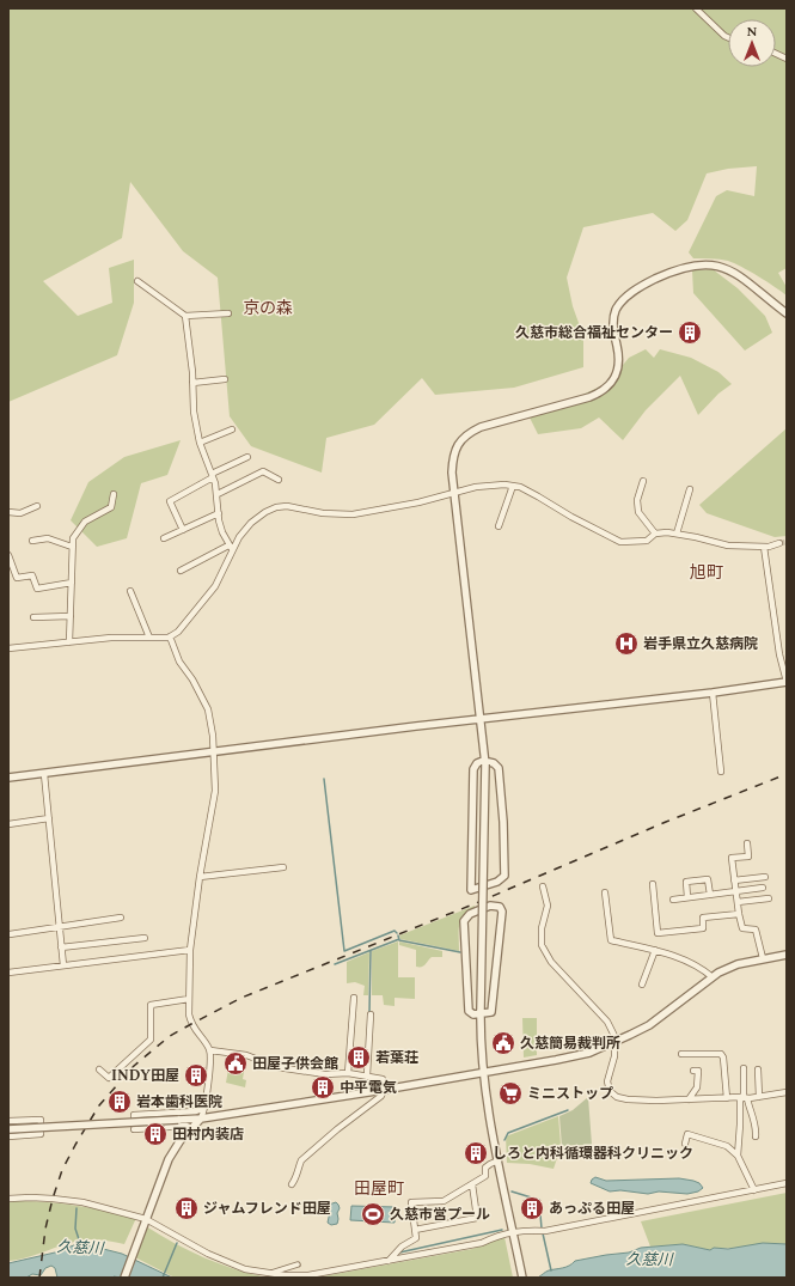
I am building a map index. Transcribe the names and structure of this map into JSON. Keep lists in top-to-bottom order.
{
  "districts": ["京の森", "旭町", "田屋町"],
  "water": ["久慈川"],
  "places": {
    "building": [
      "久慈市総合福祉センター",
      "若葉荘",
      "INDY田屋",
      "中平電気",
      "岩本歯科医院",
      "田村内装店",
      "しろと内科循環器科クリニック",
      "ジャムフレンド田屋",
      "あっぷる田屋"
    ],
    "hospital": ["岩手県立久慈病院"],
    "public building": ["久慈簡易裁判所", "田屋子供会館"],
    "supermarket": ["ミニストップ"],
    "sports": ["久慈市営プール"]
  },
  "north": "top"
}
